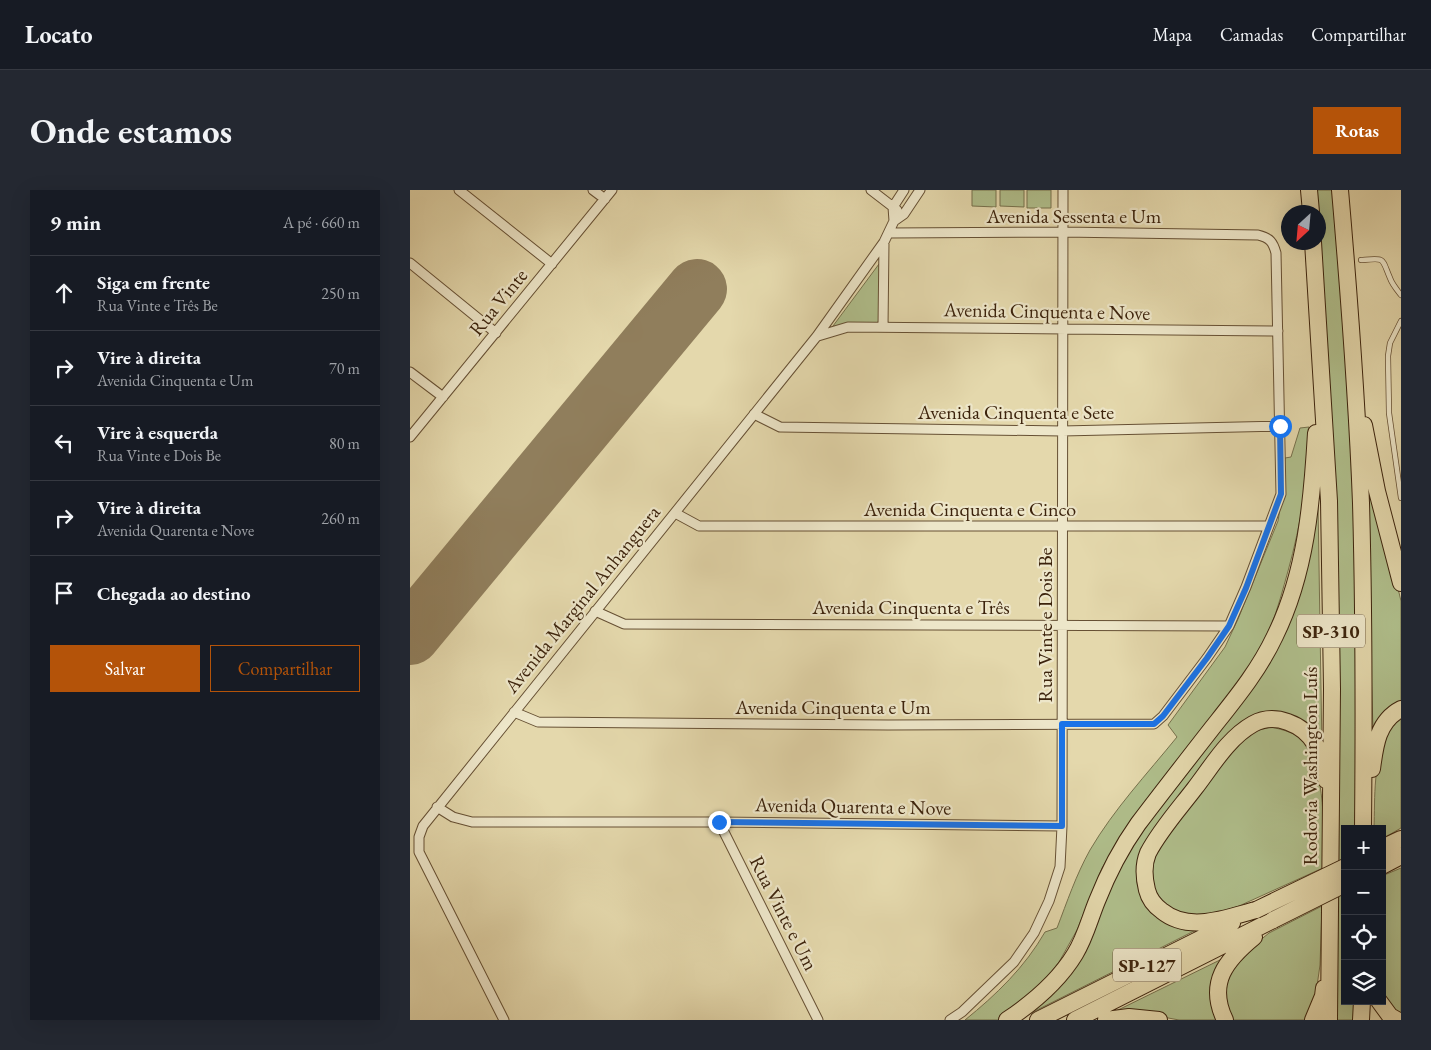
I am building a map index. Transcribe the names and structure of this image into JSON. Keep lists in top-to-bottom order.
{
  "streets": {
    "highway": ["SP-310", "Rodovia Washington Luís", "SP-127"],
    "street": [
      "Avenida Sessenta e Um",
      "Rua Vinte",
      "Avenida Cinquenta e Nove",
      "Avenida Cinquenta e Sete",
      "Avenida Cinquenta e Cinco",
      "Avenida Marginal Anhanguera",
      "Avenida Cinquenta e Três",
      "Rua Vinte e Dois Be",
      "Avenida Cinquenta e Um",
      "Avenida Quarenta e Nove",
      "Rua Vinte e Um"
    ]
  },
  "crossings": [
    ["Avenida Sessenta e Um", "Avenida Cinquenta e Nove"],
    ["Avenida Sessenta e Um", "Avenida Marginal Anhanguera"],
    ["Avenida Sessenta e Um", "Rua Vinte e Dois Be"],
    ["Avenida Cinquenta e Nove", "Avenida Marginal Anhanguera"],
    ["Avenida Cinquenta e Nove", "Rua Vinte e Dois Be"],
    ["Avenida Cinquenta e Sete", "Avenida Marginal Anhanguera"],
    ["Avenida Cinquenta e Sete", "Rua Vinte e Dois Be"],
    ["Avenida Cinquenta e Cinco", "Avenida Marginal Anhanguera"],
    ["Avenida Cinquenta e Cinco", "Rua Vinte e Dois Be"],
    ["Avenida Marginal Anhanguera", "Avenida Cinquenta e Três"],
    ["Avenida Marginal Anhanguera", "Avenida Cinquenta e Um"],
    ["Avenida Marginal Anhanguera", "Avenida Quarenta e Nove"],
    ["Avenida Cinquenta e Três", "Rua Vinte e Dois Be"],
    ["Avenida Cinquenta e Três", "Avenida Cinquenta e Um"],
    ["Rua Vinte e Dois Be", "Avenida Cinquenta e Um"],
    ["Rua Vinte e Dois Be", "Avenida Quarenta e Nove"],
    ["Avenida Quarenta e Nove", "Rua Vinte e Um"]
  ],
  "north": "bottom left",
  "page": {
    "header": "Locato",
    "nav": ["Mapa", "Camadas", "Compartilhar"],
    "buttons": [
      "Rotas",
      ["Salvar", "Compartilhar"]
    ],
    "title": "Onde estamos",
    "heading": ["9 min", "A pé · 660 m"],
    "list": [
      ["Siga em frente", "Rua Vinte e Três Be", "250 m"],
      ["Vire à direita", "Avenida Cinquenta e Um", "70 m"],
      ["Vire à esquerda", "Rua Vinte e Dois Be", "80 m"],
      ["Vire à direita", "Avenida Quarenta e Nove", "260 m"],
      "Chegada ao destino"
    ],
    "map_buttons": ["+", "−"]
  }
}
